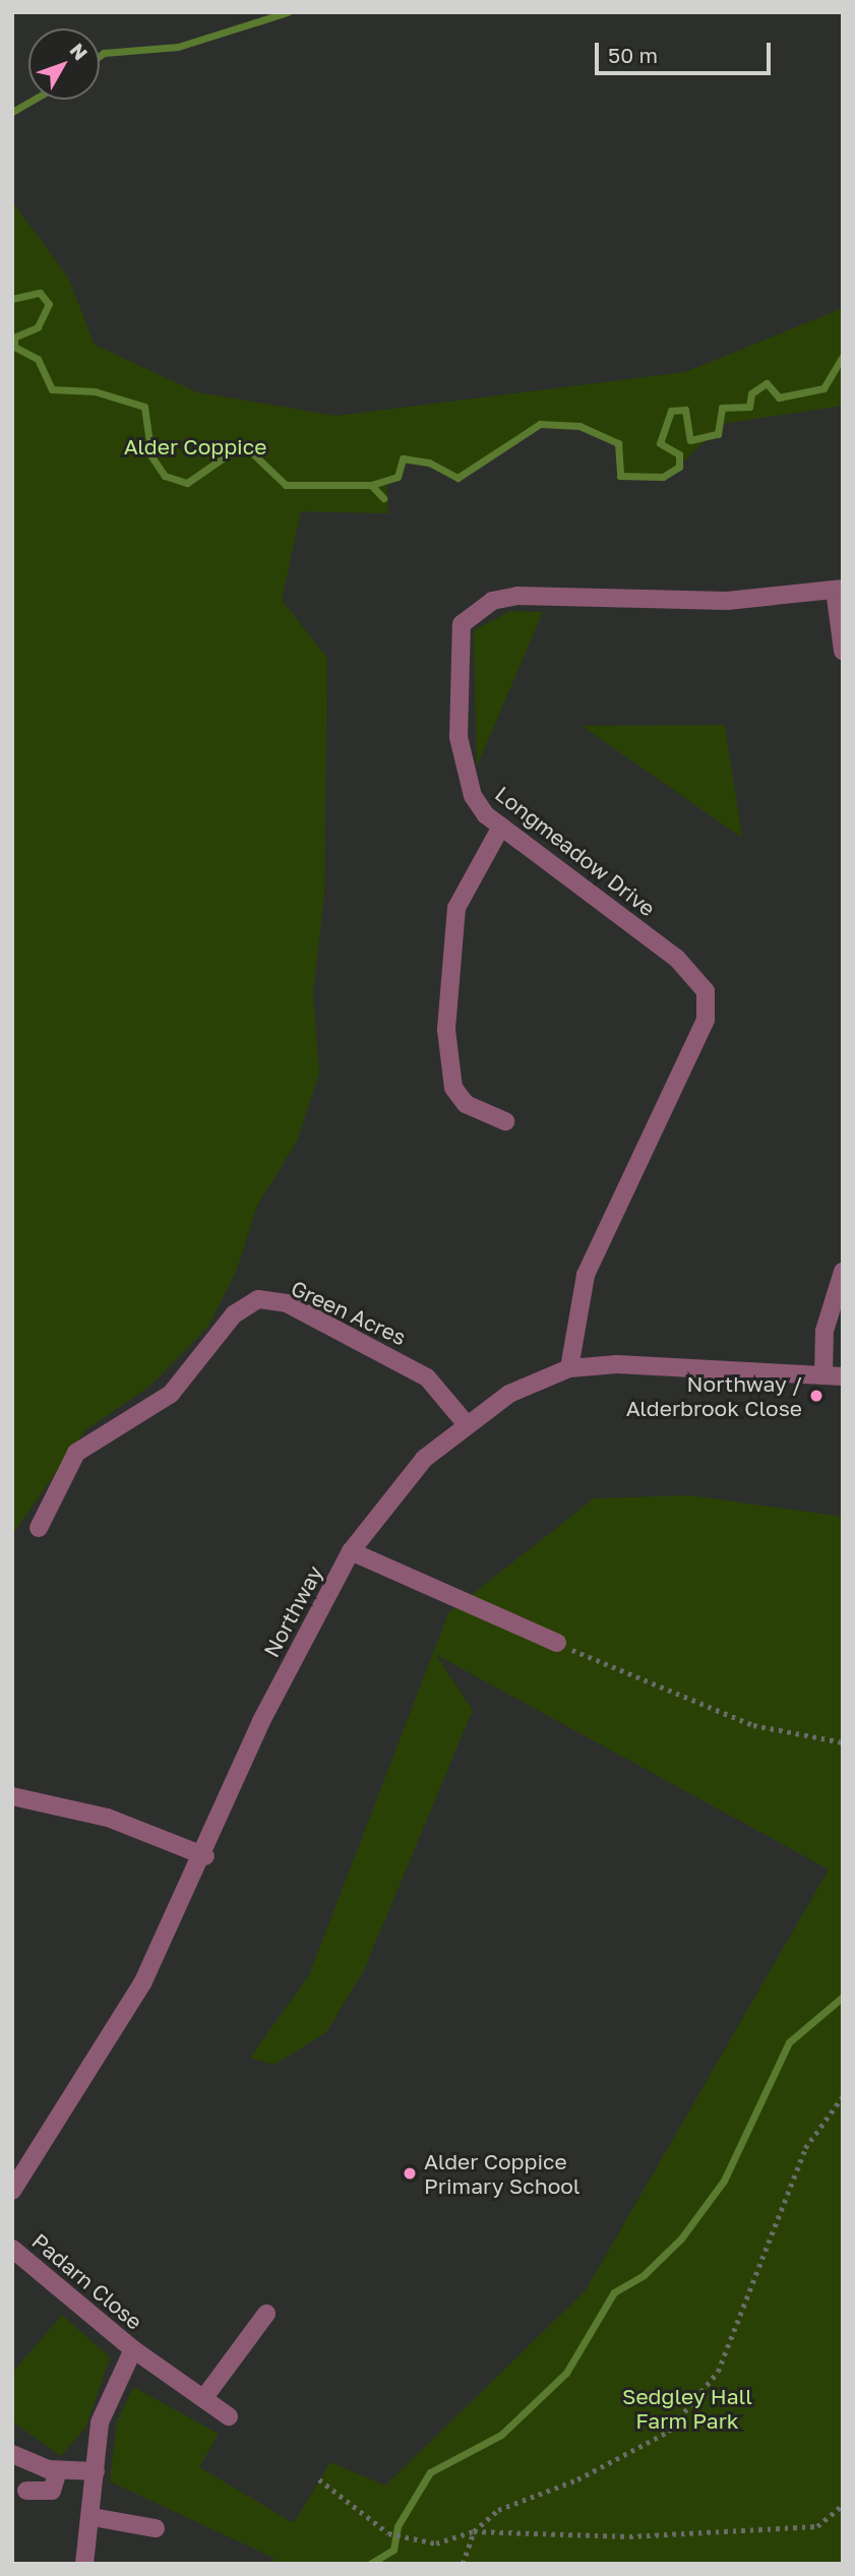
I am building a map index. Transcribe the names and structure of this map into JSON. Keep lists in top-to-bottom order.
{
  "streets": {
    "street": [
      "Longmeadow Drive",
      "Green Acres",
      "Northway",
      "Padarn Close"
    ]
  },
  "crossings": [
    ["Longmeadow Drive", "Northway"],
    ["Green Acres", "Northway"]
  ],
  "parks": ["Alder Coppice", "Sedgley Hall Farm Park"],
  "places": ["Northway / Alderbrook Close", "Alder Coppice Primary School"],
  "scale_bar": "50 m",
  "north": "top right"
}
